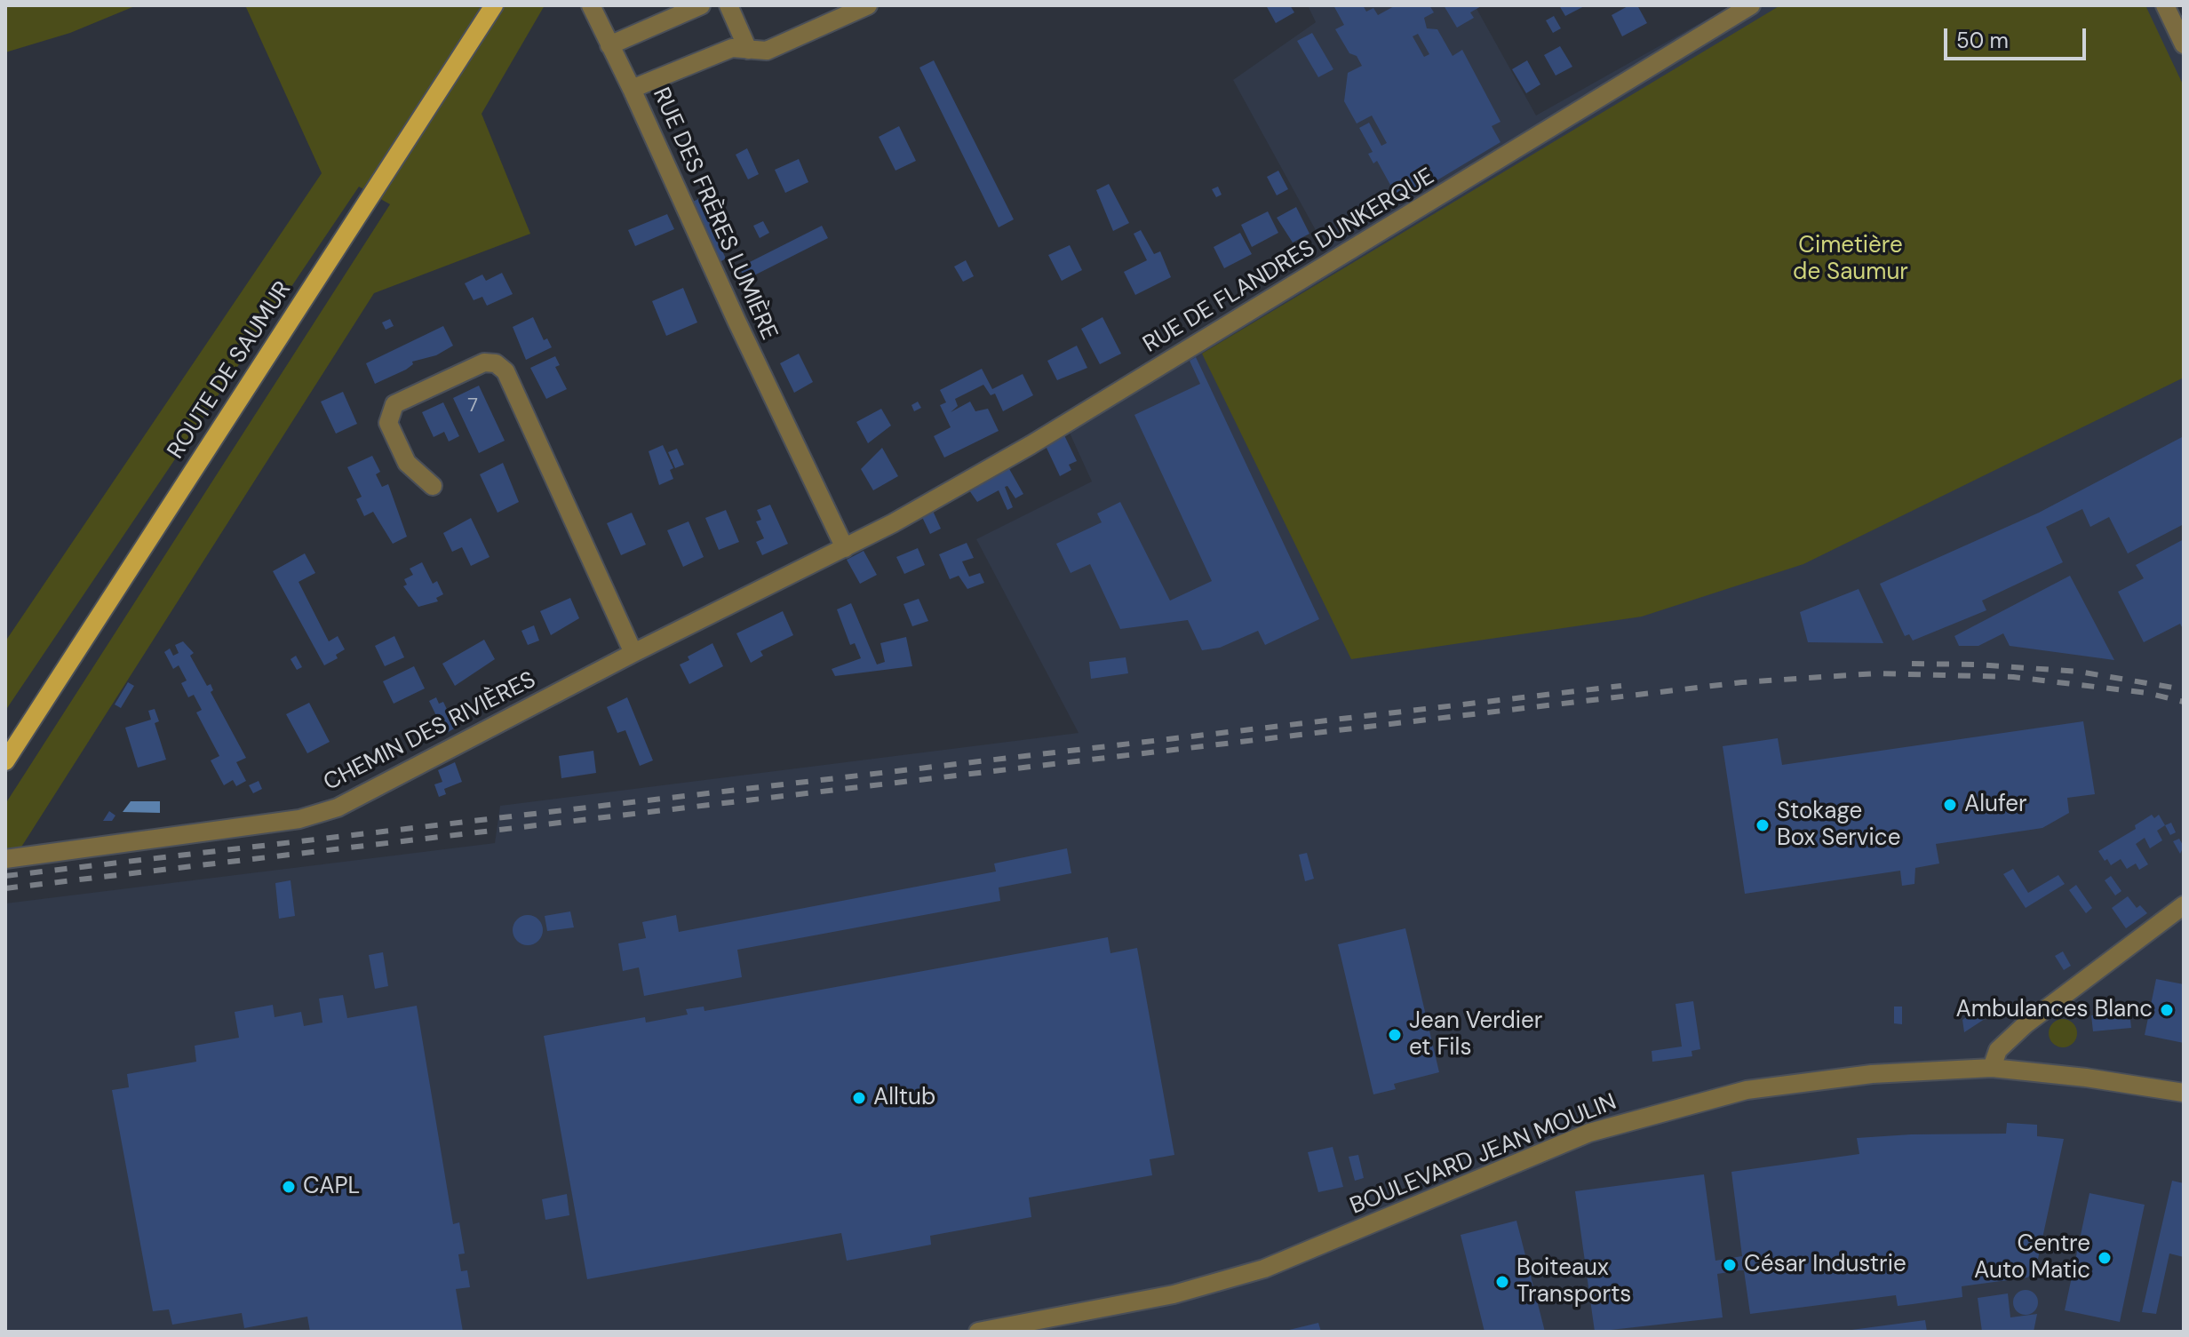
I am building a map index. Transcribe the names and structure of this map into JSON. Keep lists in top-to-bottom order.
{
  "streets": {
    "main road": ["ROUTE DE SAUMUR"],
    "street": [
      "RUE DES FRÈRES LUMIÈRE",
      "RUE DE FLANDRES DUNKERQUE",
      "CHEMIN DES RIVIÈRES",
      "BOULEVARD JEAN MOULIN"
    ]
  },
  "crossings": [
    ["RUE DES FRÈRES LUMIÈRE", "RUE DE FLANDRES DUNKERQUE"],
    ["RUE DES FRÈRES LUMIÈRE", "CHEMIN DES RIVIÈRES"],
    ["RUE DE FLANDRES DUNKERQUE", "CHEMIN DES RIVIÈRES"]
  ],
  "parks": ["Cimetière de Saumur"],
  "places": [
    "Alufer",
    "Stokage Box Service",
    "Ambulances Blanc",
    "Jean Verdier et Fils",
    "Alltub",
    "CAPL",
    "Centre Auto Matic",
    "César Industrie",
    "Boiteaux Transports"
  ],
  "house_numbers": ["7"],
  "scale_bar": "50 m"
}
